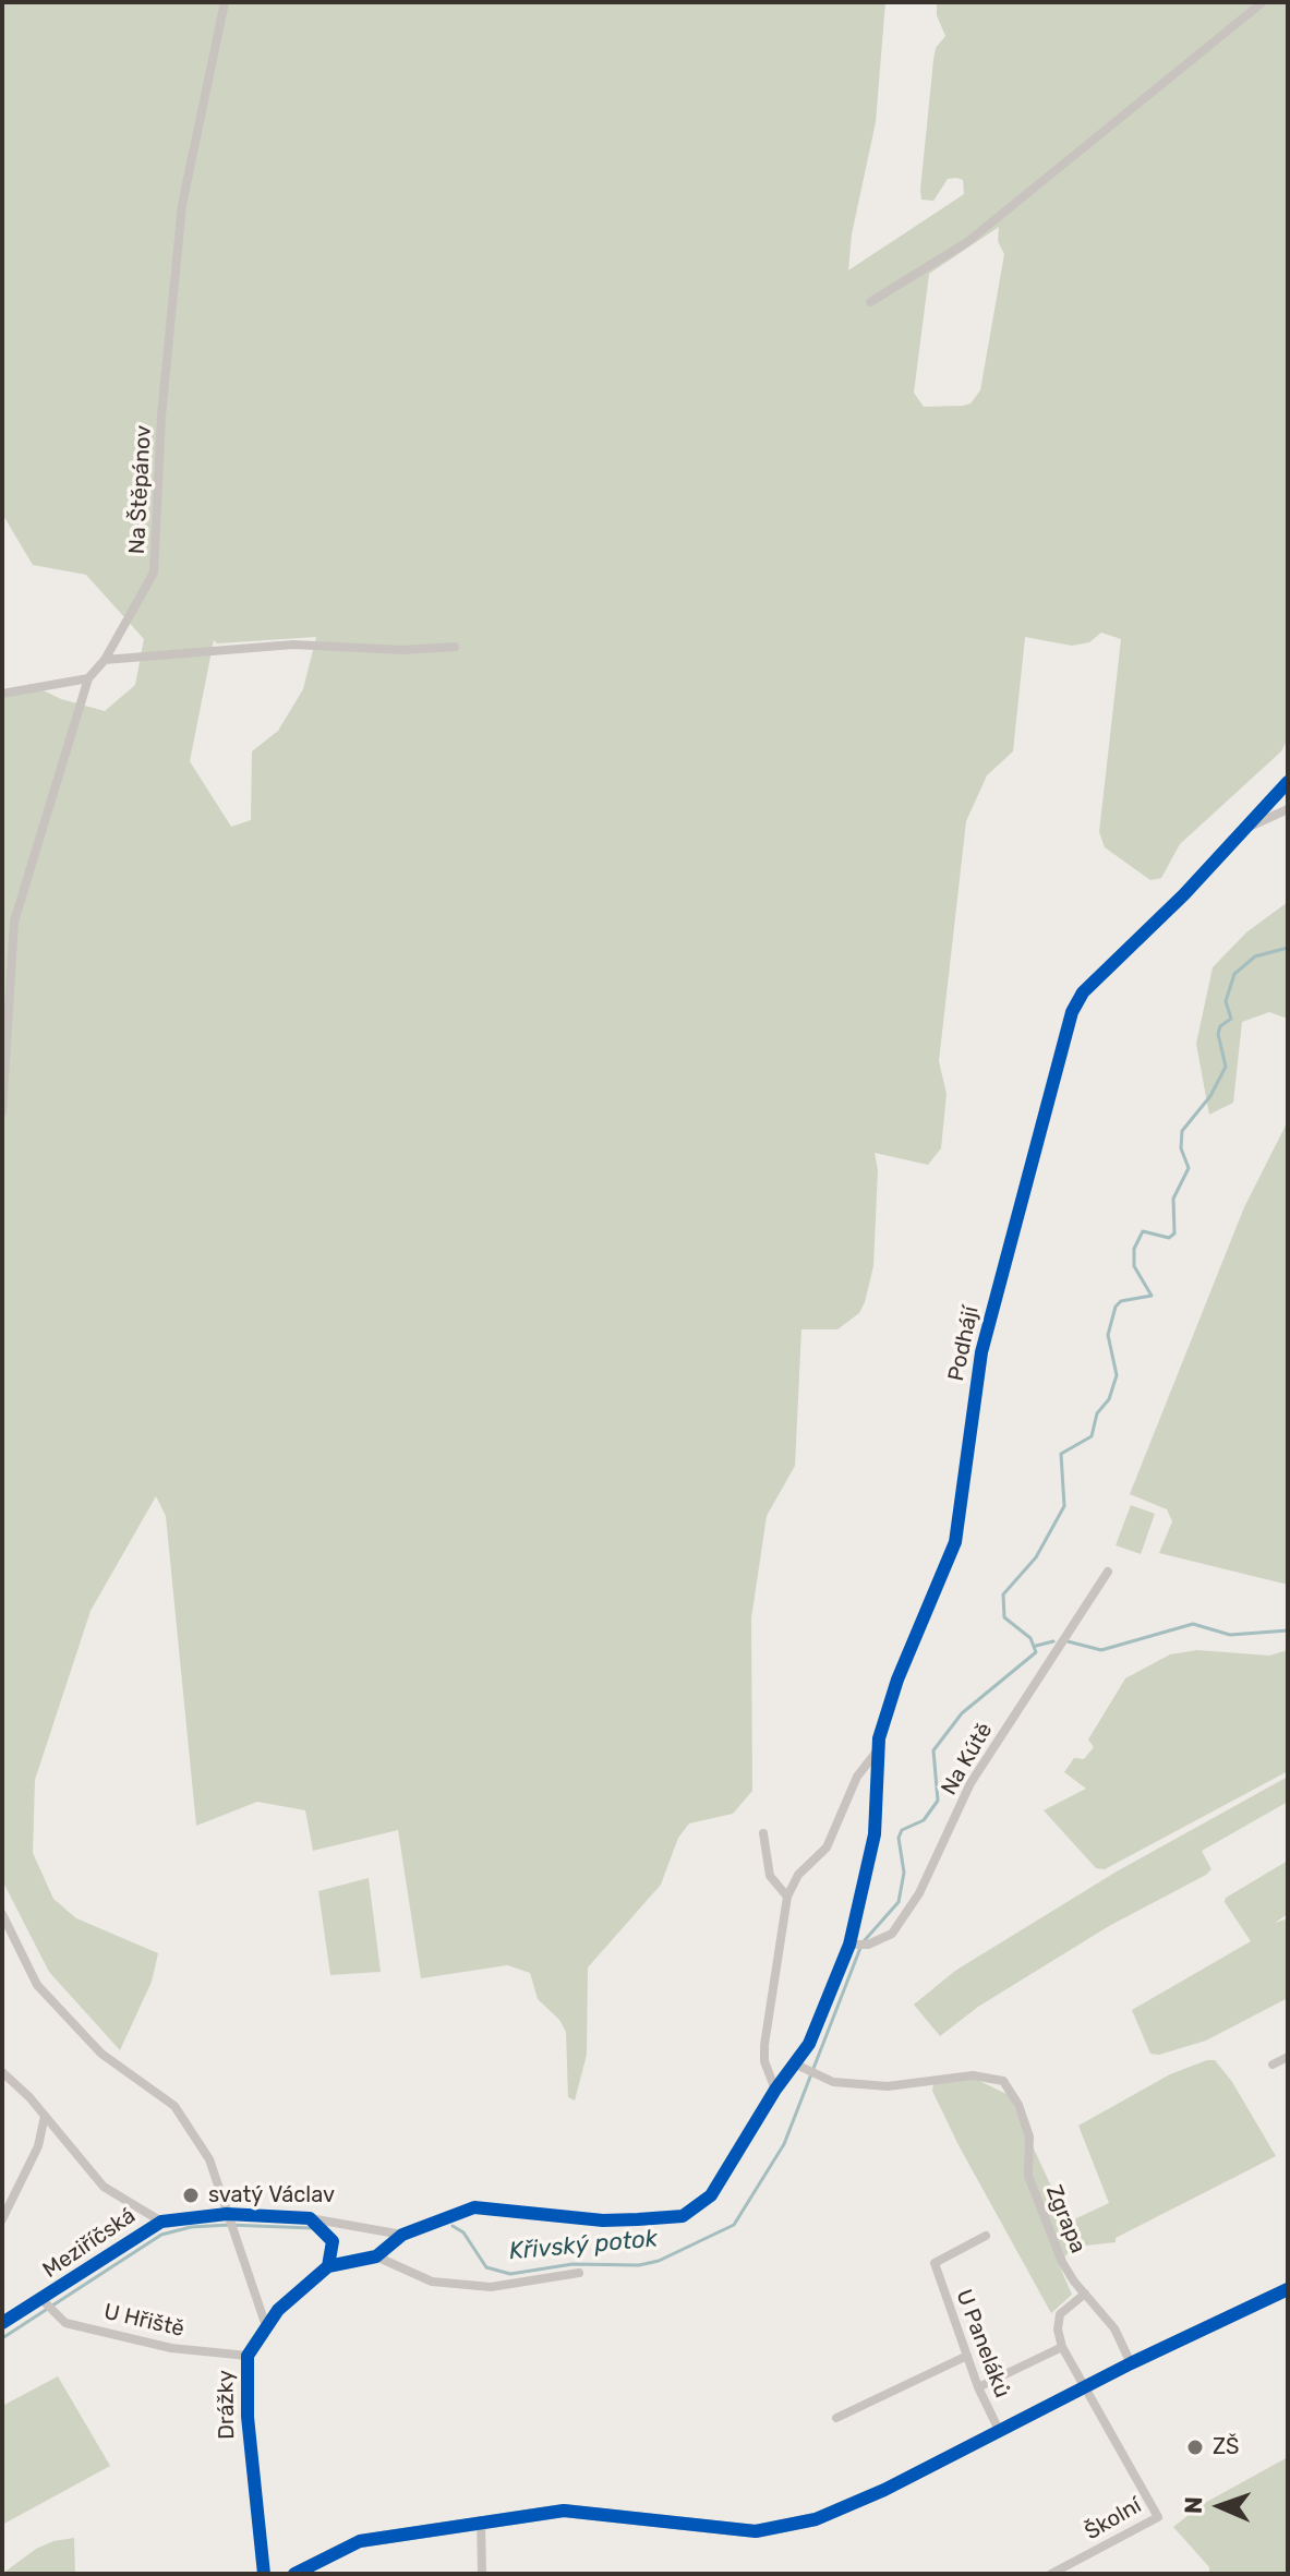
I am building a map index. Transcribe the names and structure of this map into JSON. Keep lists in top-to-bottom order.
{
  "streets": {
    "street": [
      "Na Štěpánov",
      "Podhájí",
      "Na Kútě",
      "Zgrapa",
      "Meziříčská",
      "U Hřiště",
      "U Paneláků",
      "Drážky",
      "Školní"
    ]
  },
  "crossings": [
    ["Podhájí", "Na Kútě"],
    ["Podhájí", "Zgrapa"],
    ["Podhájí", "Meziříčská"],
    ["Meziříčská", "U Hřiště"],
    ["U Hřiště", "Drážky"]
  ],
  "water": ["Křivský potok"],
  "places": ["svatý Václav", "ZŠ"],
  "north": "left"
}
